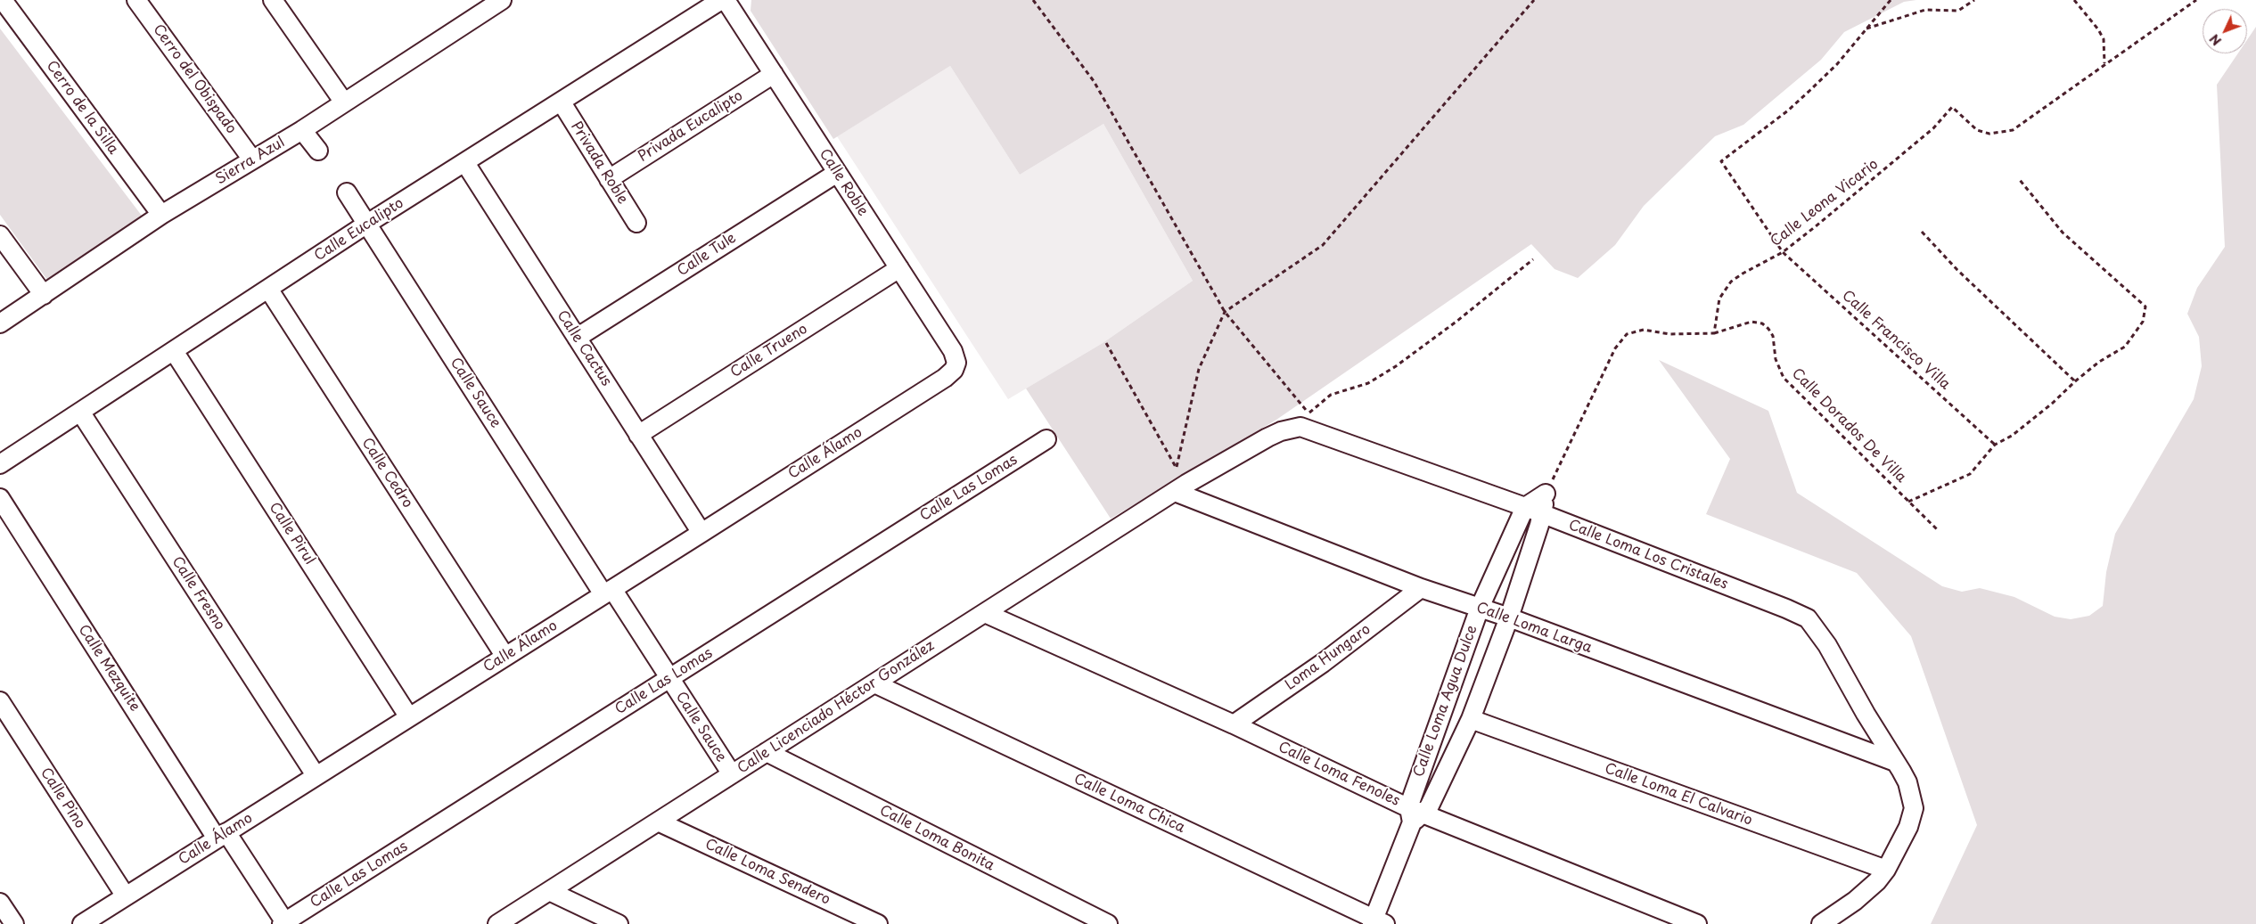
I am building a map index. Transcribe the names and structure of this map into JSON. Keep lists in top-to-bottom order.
{
  "streets": {
    "street": [
      "Cerro del Obispado",
      "Cerro de la Silla",
      "Privada Eucalipto",
      "Sierra Azul",
      "Privada Roble",
      "Calle Roble",
      "Calle Eucalipto",
      "Calle Tule",
      "Calle Cactus",
      "Calle Trueno",
      "Calle Sauce",
      "Calle Álamo",
      "Calle Cedro",
      "Calle Las Lomas",
      "Calle Pirul",
      "Calle Loma Los Cristales",
      "Calle Fresno",
      "Calle Loma Larga",
      "Loma Hungaro",
      "Calle Mezquite",
      "Calle Loma Agua Dulce",
      "Calle Licenciado Héctor González",
      "Calle Loma Fenoles",
      "Calle Loma El Calvario",
      "Calle Pino",
      "Calle Loma Chica",
      "Calle Loma Bonita",
      "Calle Loma Sendero"
    ],
    "path": ["Calle Leona Vicario", "Calle Francisco Villa", "Calle Dorados De Villa"]
  },
  "crossings": [
    ["Cerro del Obispado", "Sierra Azul"],
    ["Cerro de la Silla", "Sierra Azul"],
    ["Privada Eucalipto", "Privada Roble"],
    ["Privada Eucalipto", "Calle Roble"],
    ["Privada Roble", "Calle Eucalipto"],
    ["Calle Roble", "Calle Tule"],
    ["Calle Roble", "Calle Trueno"],
    ["Calle Roble", "Calle Álamo"],
    ["Calle Leona Vicario", "Calle Francisco Villa"],
    ["Calle Leona Vicario", "Calle Dorados De Villa"],
    ["Calle Eucalipto", "Calle Cactus"],
    ["Calle Eucalipto", "Calle Sauce"],
    ["Calle Eucalipto", "Calle Cedro"],
    ["Calle Eucalipto", "Calle Pirul"],
    ["Calle Eucalipto", "Calle Fresno"],
    ["Calle Tule", "Calle Cactus"],
    ["Calle Cactus", "Calle Trueno"],
    ["Calle Cactus", "Calle Álamo"],
    ["Calle Sauce", "Calle Álamo"],
    ["Calle Sauce", "Calle Las Lomas"],
    ["Calle Sauce", "Calle Licenciado Héctor González"],
    ["Calle Álamo", "Calle Cedro"],
    ["Calle Álamo", "Calle Pirul"],
    ["Calle Álamo", "Calle Fresno"],
    ["Calle Álamo", "Calle Mezquite"],
    ["Calle Álamo", "Calle Pino"],
    ["Calle Las Lomas", "Calle Mezquite"],
    ["Calle Loma Los Cristales", "Calle Loma Larga"],
    ["Calle Loma Los Cristales", "Calle Loma Agua Dulce"],
    ["Calle Loma Los Cristales", "Calle Licenciado Héctor González"],
    ["Calle Loma Los Cristales", "Calle Loma El Calvario"],
    ["Calle Loma Larga", "Loma Hungaro"],
    ["Calle Loma Larga", "Calle Loma Agua Dulce"],
    ["Calle Loma Larga", "Calle Licenciado Héctor González"],
    ["Loma Hungaro", "Calle Loma Fenoles"],
    ["Calle Loma Agua Dulce", "Calle Loma Fenoles"],
    ["Calle Loma Agua Dulce", "Calle Loma El Calvario"],
    ["Calle Loma Agua Dulce", "Calle Loma Chica"],
    ["Calle Licenciado Héctor González", "Calle Loma Fenoles"],
    ["Calle Licenciado Héctor González", "Calle Loma Chica"],
    ["Calle Licenciado Héctor González", "Calle Loma Bonita"],
    ["Calle Licenciado Héctor González", "Calle Loma Sendero"]
  ],
  "north": "bottom left"
}
